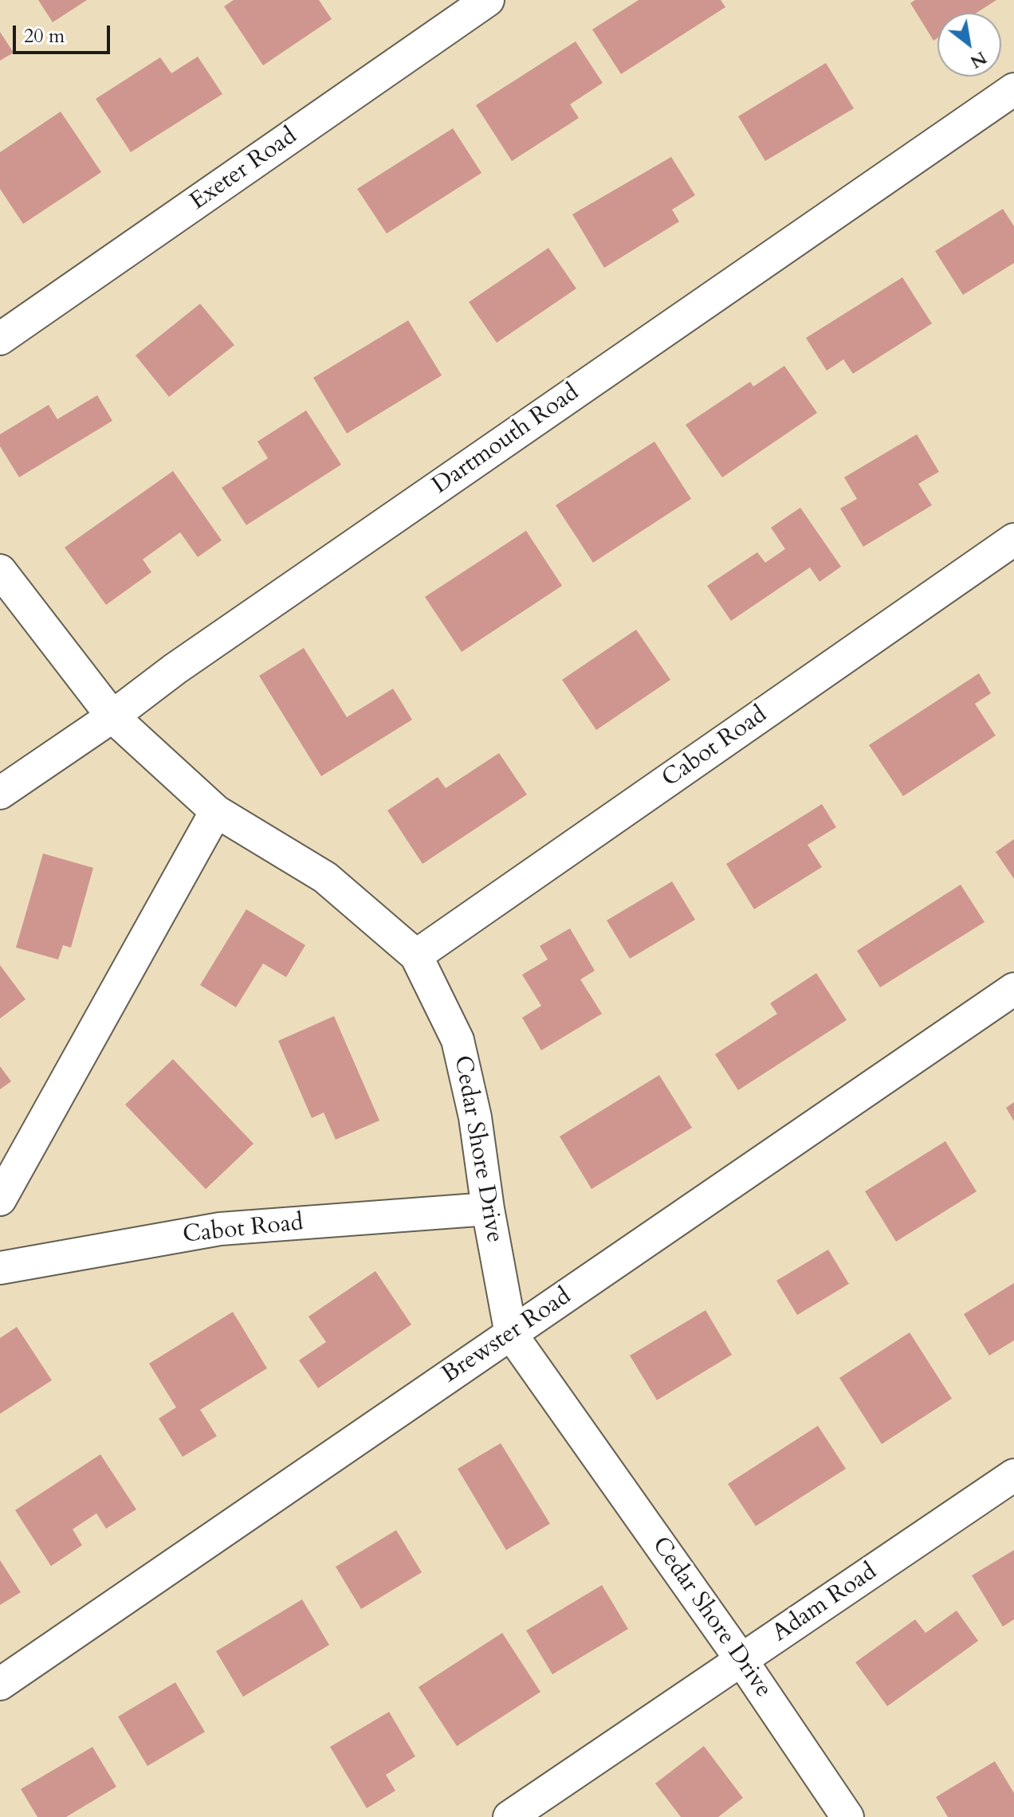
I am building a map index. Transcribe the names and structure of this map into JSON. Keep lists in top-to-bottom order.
{
  "streets": {
    "street": [
      "Exeter Road",
      "Dartmouth Road",
      "Cabot Road",
      "Cedar Shore Drive",
      "Brewster Road",
      "Adam Road"
    ]
  },
  "crossings": [
    ["Dartmouth Road", "Cedar Shore Drive"],
    ["Cabot Road", "Cedar Shore Drive"],
    ["Cedar Shore Drive", "Brewster Road"],
    ["Cedar Shore Drive", "Adam Road"]
  ],
  "scale_bar": "20 m",
  "north": "bottom right"
}
